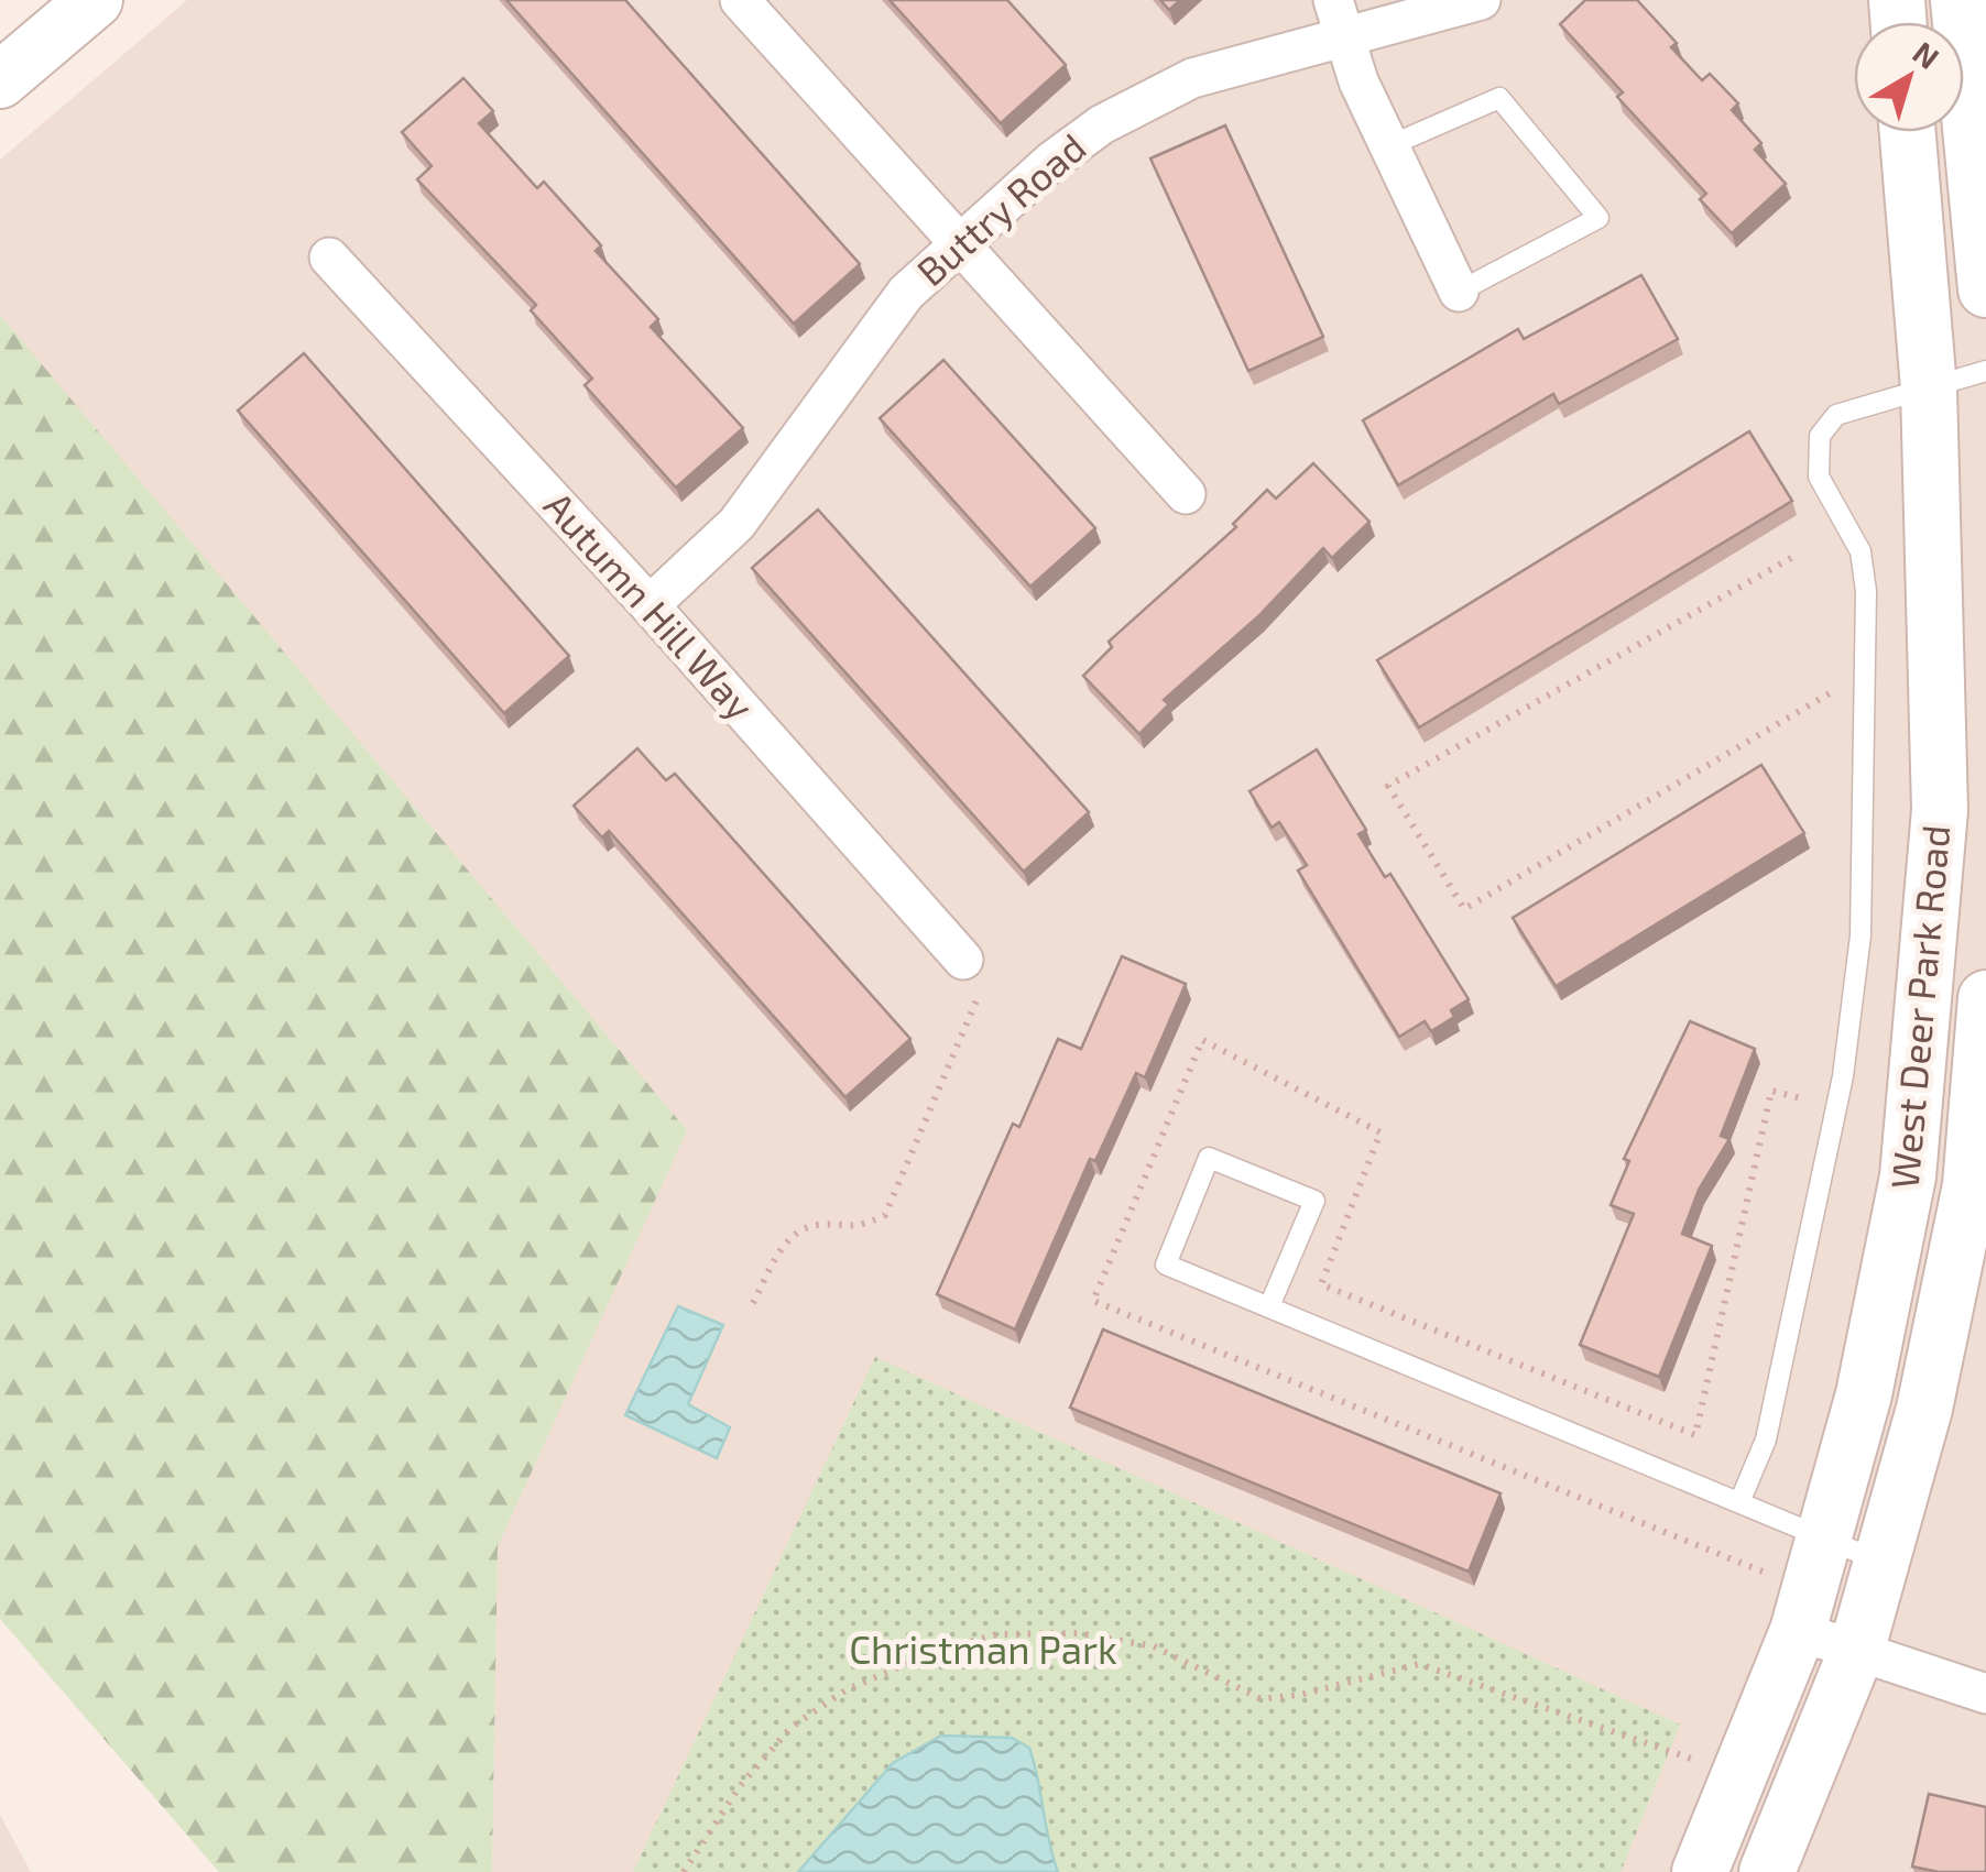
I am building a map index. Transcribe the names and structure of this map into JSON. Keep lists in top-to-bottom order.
{
  "streets": {
    "street": ["Buttry Road", "Autumn Hill Way", "West Deer Park Road"]
  },
  "crossings": [
    ["Buttry Road", "Autumn Hill Way"]
  ],
  "parks": ["Christman Park"],
  "north": "top right"
}
